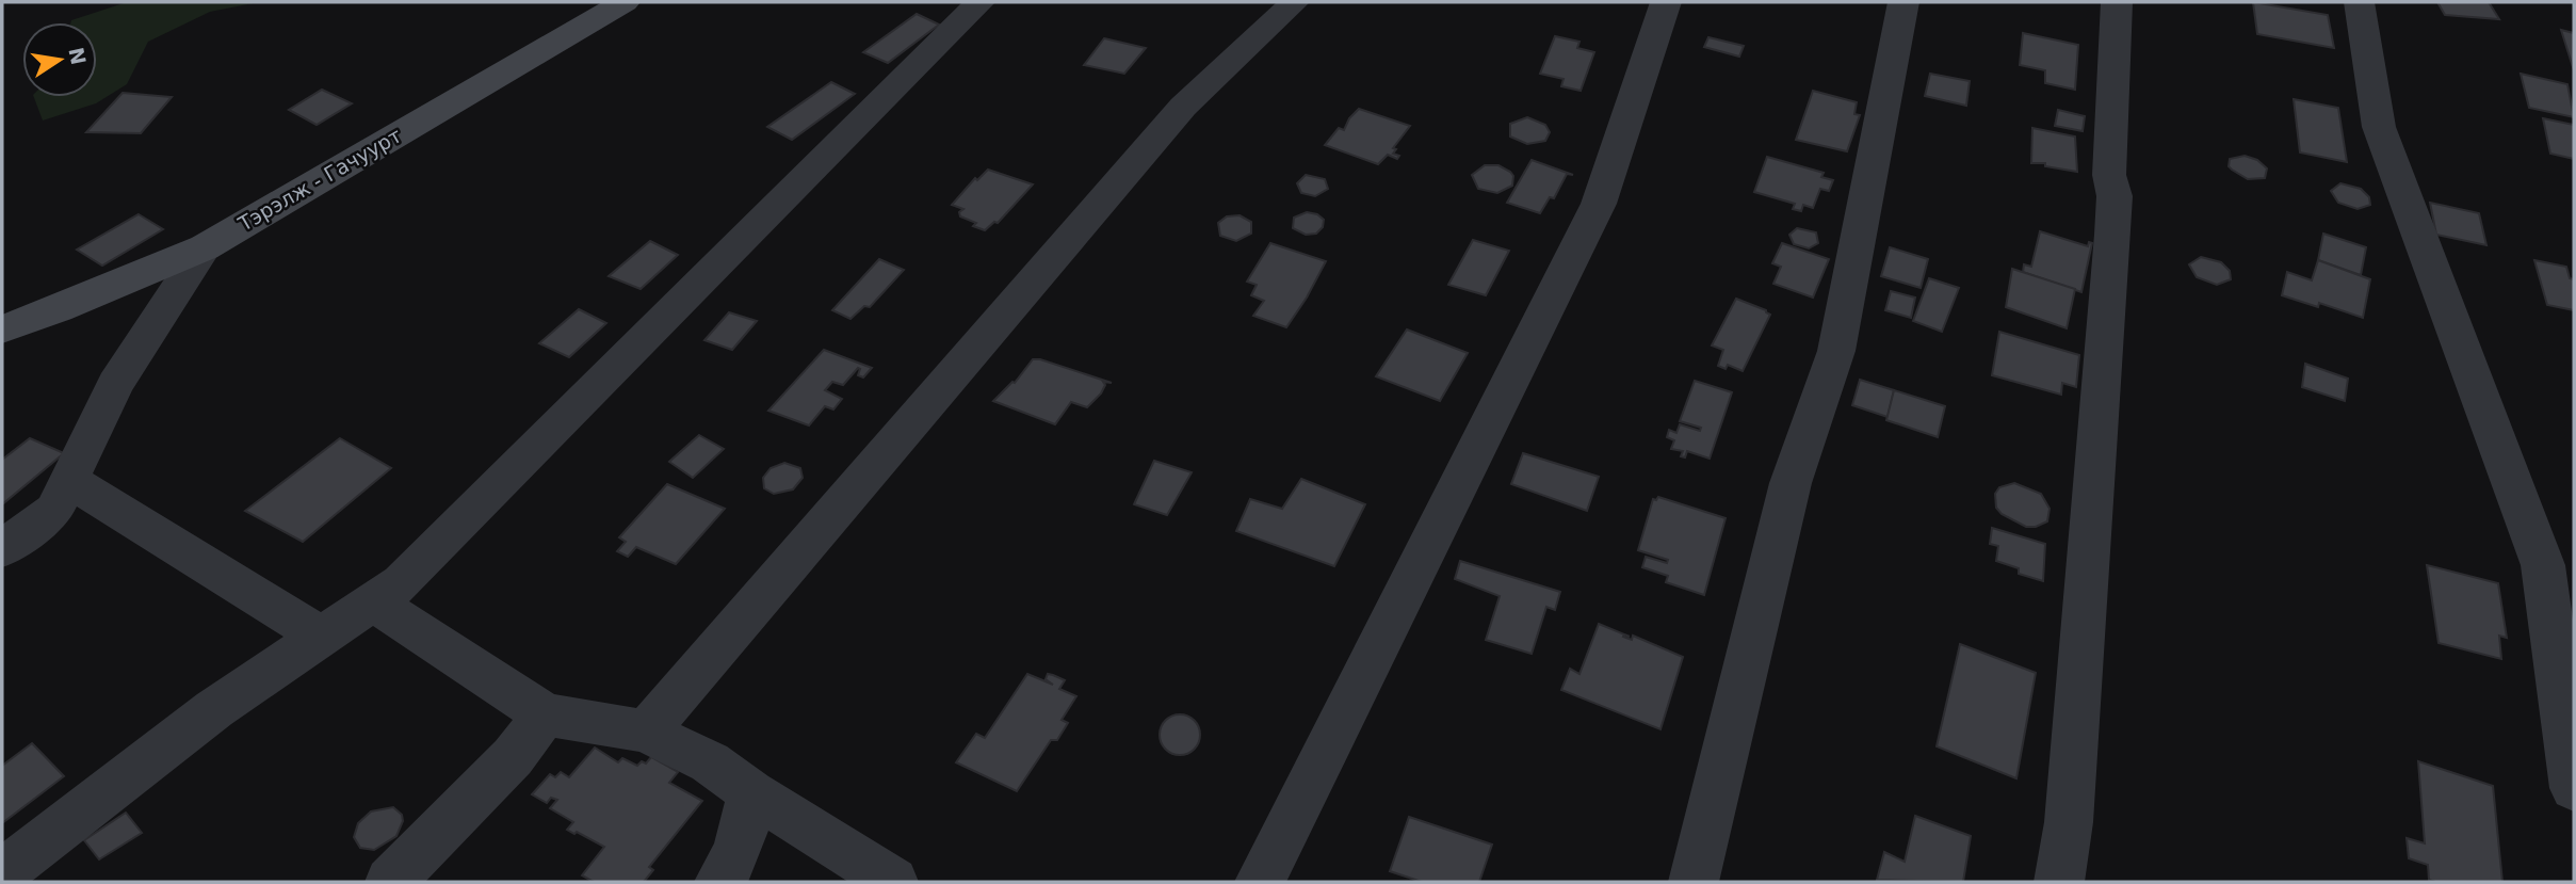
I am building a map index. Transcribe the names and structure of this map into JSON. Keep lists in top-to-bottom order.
{
  "streets": {
    "main road": ["Тэрэлж - Гачуурт"]
  },
  "north": "right"
}
